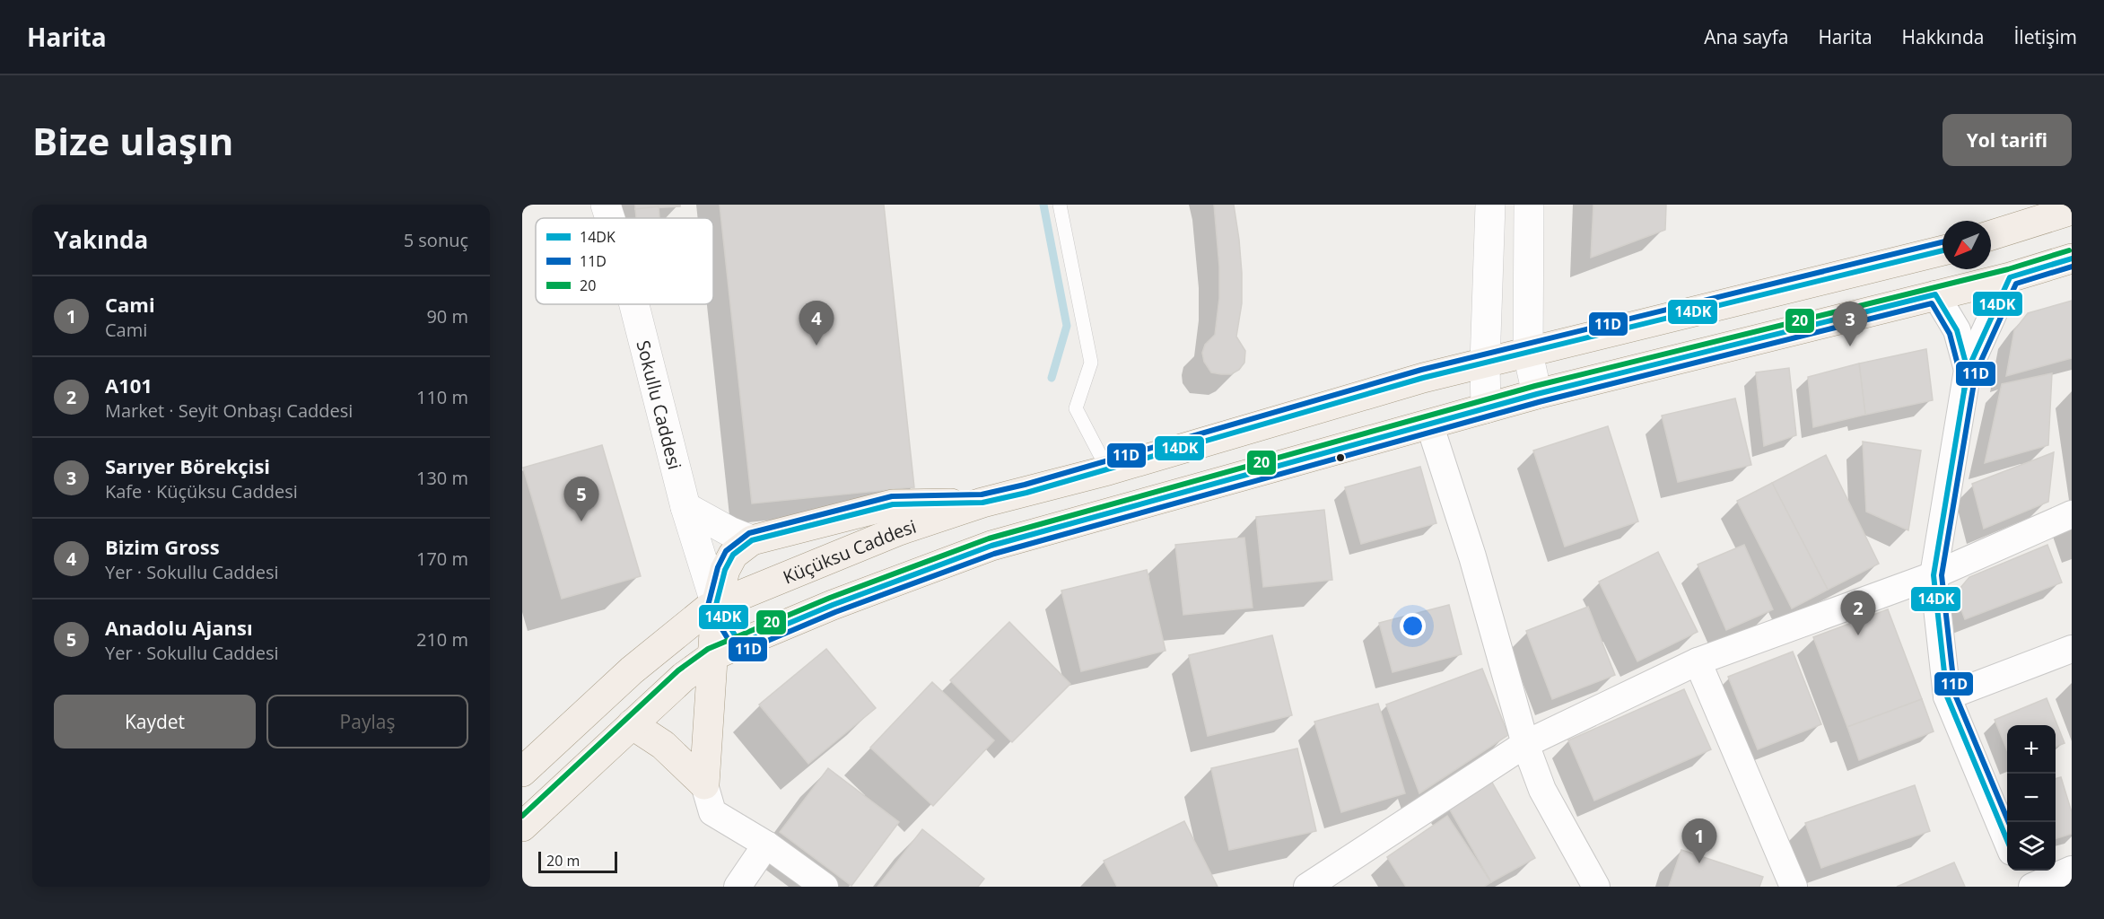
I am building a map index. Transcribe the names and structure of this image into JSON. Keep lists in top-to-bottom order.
{
  "streets": {
    "main road": ["Küçüksu Caddesi"],
    "street": ["Sokullu Caddesi"]
  },
  "crossings": [
    ["Sokullu Caddesi", "Küçüksu Caddesi"]
  ],
  "lines": ["transit line 11D", "transit line 20", "transit line 14DK"],
  "legend": ["14DK", "11D", "20"],
  "scale_bar": "20 m",
  "north": "bottom left",
  "page": {
    "header": "Harita",
    "nav": [
      "Ana sayfa",
      "Harita",
      "Hakkında",
      "İletişim"
    ],
    "buttons": [
      "Yol tarifi",
      ["Kaydet", "Paylaş"]
    ],
    "title": "Bize ulaşın",
    "heading": ["Yakında", "5 sonuç"],
    "list": [
      {
        "mark": "1",
        "name": "Cami",
        "note": "Cami",
        "value": "90 m"
      },
      {
        "mark": "2",
        "name": "A101",
        "note": "Market · Seyit Onbaşı Caddesi",
        "value": "110 m"
      },
      {
        "mark": "3",
        "name": "Sarıyer Börekçisi",
        "note": "Kafe · Küçüksu Caddesi",
        "value": "130 m"
      },
      {
        "mark": "4",
        "name": "Bizim Gross",
        "note": "Yer · Sokullu Caddesi",
        "value": "170 m"
      },
      {
        "mark": "5",
        "name": "Anadolu Ajansı",
        "note": "Yer · Sokullu Caddesi",
        "value": "210 m"
      }
    ],
    "pins": [
      "4",
      "3",
      "5",
      "2",
      "1"
    ],
    "map_buttons": ["+", "−"],
    "scale": "20 m"
  }
}
